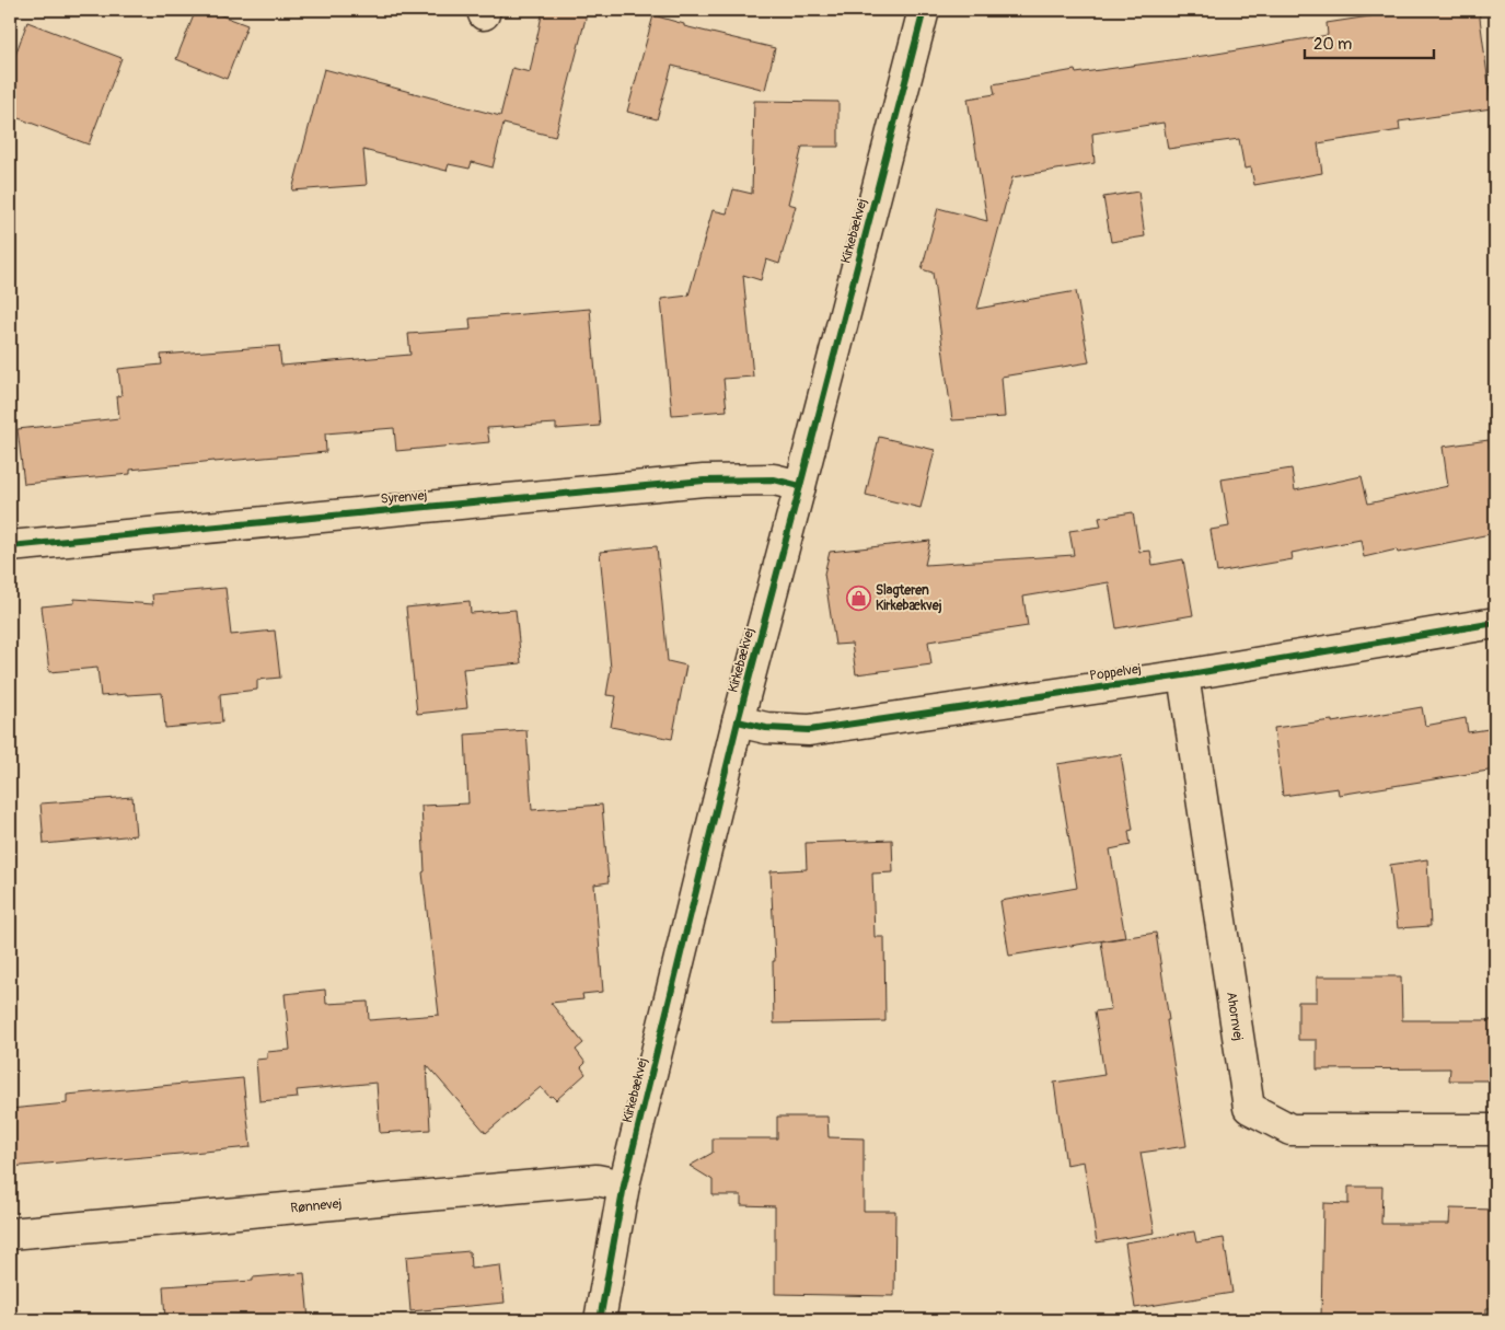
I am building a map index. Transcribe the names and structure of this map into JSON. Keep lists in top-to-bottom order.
{
  "streets": {
    "street": [
      "Kirkebækvej",
      "Syrenvej",
      "Poppelvej",
      "Ahornvej",
      "Rønnevej"
    ]
  },
  "crossings": [
    ["Kirkebækvej", "Syrenvej"],
    ["Kirkebækvej", "Poppelvej"],
    ["Kirkebækvej", "Rønnevej"],
    ["Poppelvej", "Ahornvej"]
  ],
  "places": {
    "shop": ["Slagteren Kirkebækvej"]
  },
  "scale_bar": "20 m"
}
